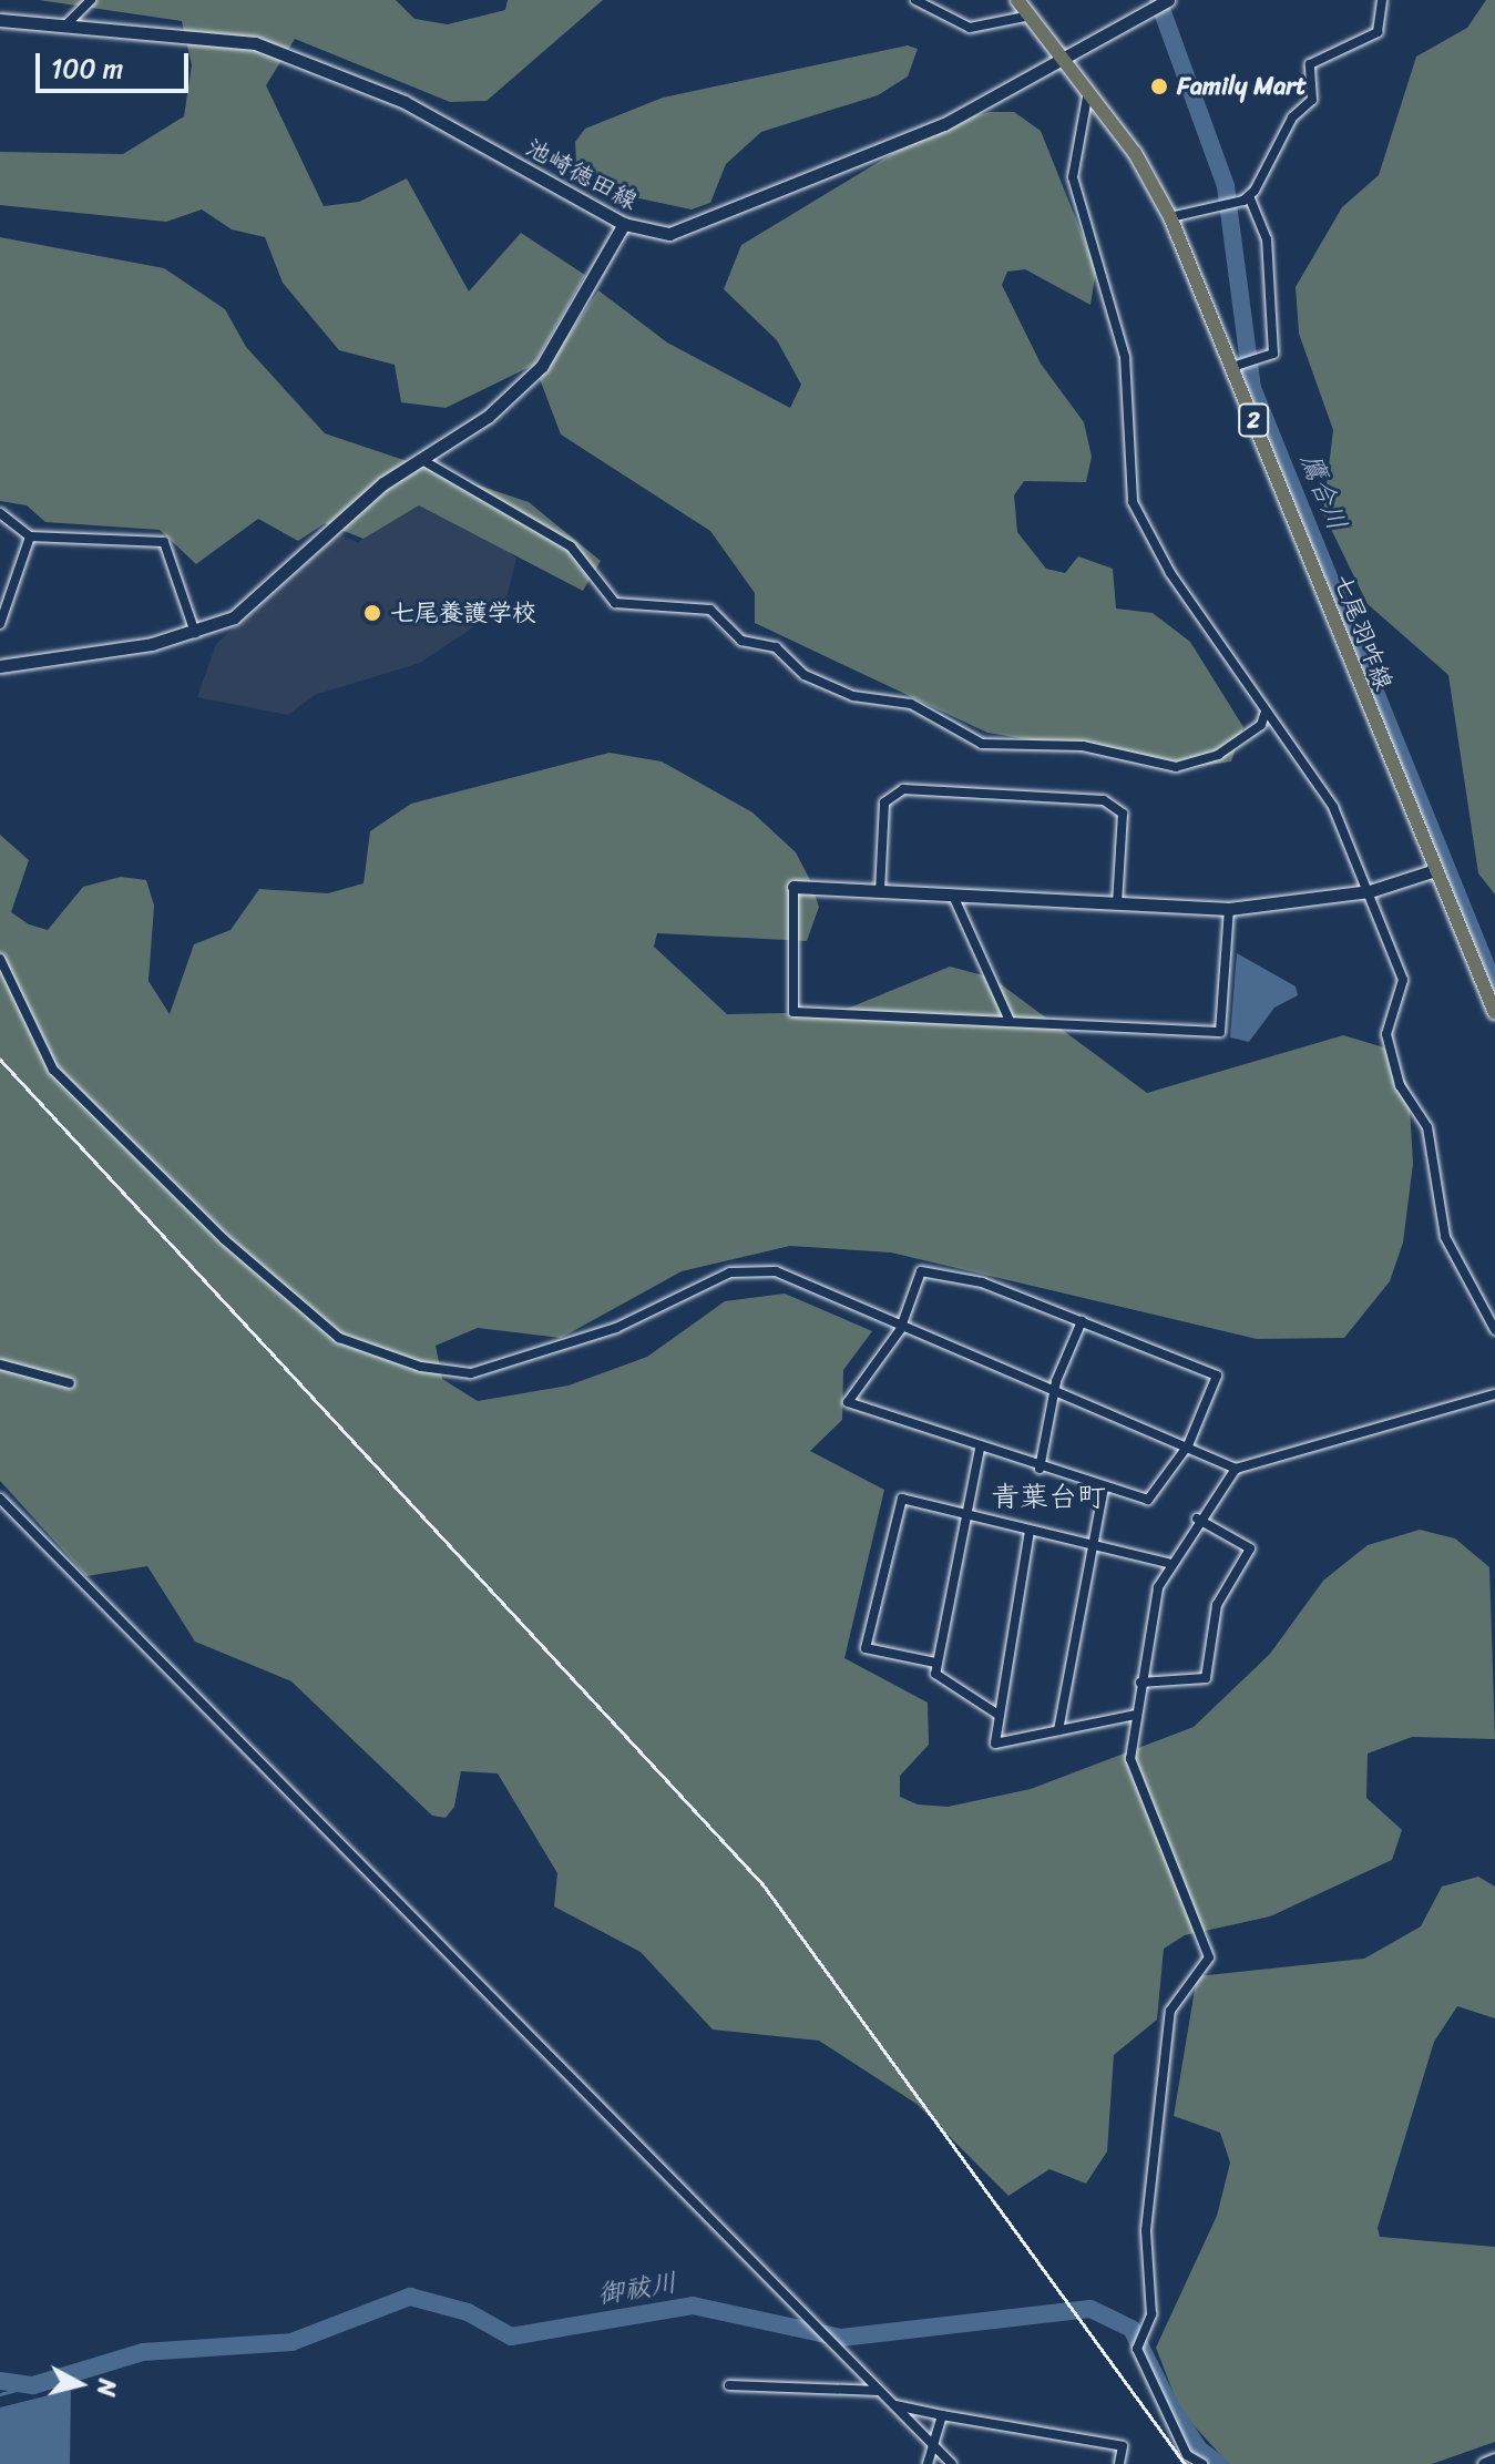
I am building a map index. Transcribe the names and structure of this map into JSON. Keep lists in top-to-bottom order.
{
  "streets": {
    "main road": ["2", "七尾羽咋線"],
    "street": ["池崎徳田線"]
  },
  "crossings": [
    ["池崎徳田線", "七尾羽咋線"]
  ],
  "districts": ["青葉台町"],
  "water": ["鷹合川", "御祓川"],
  "places": ["Family Mart", "七尾養護学校"],
  "scale_bar": "100 m",
  "north": "right"
}
